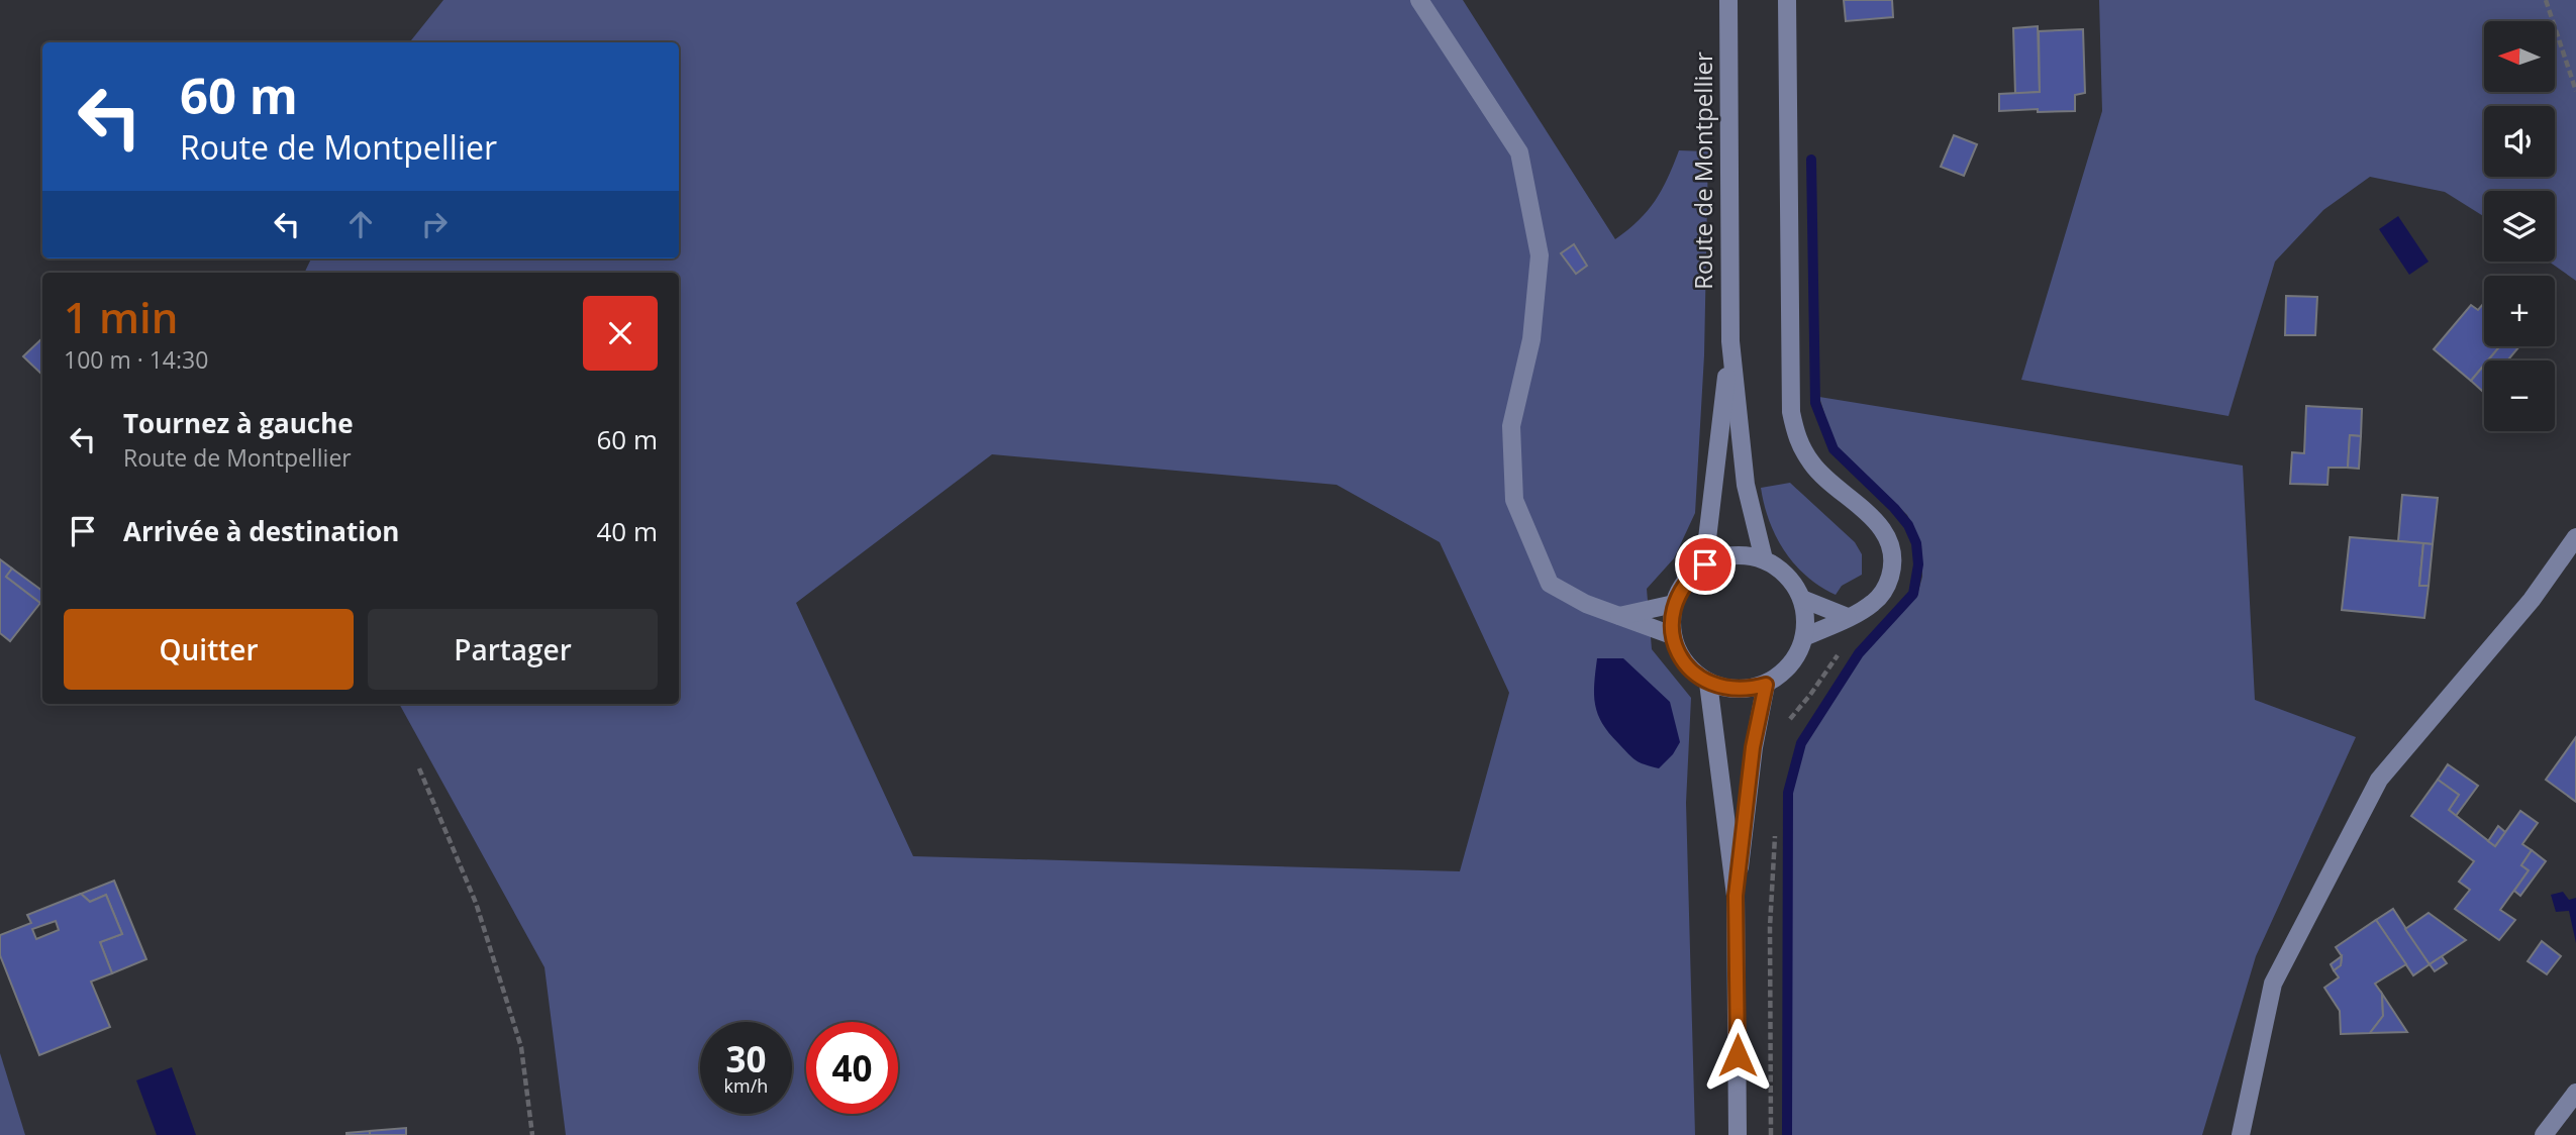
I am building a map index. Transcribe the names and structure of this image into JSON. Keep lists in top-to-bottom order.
{
  "streets": {
    "street": ["Route de Montpellier"]
  },
  "north": "left",
  "page": {
    "map_buttons": ["+", "−"],
    "turn": ["60 m", "Route de Montpellier"],
    "heading": ["1 min", "100 m · 14:30"],
    "list": [
      {
        "name": "Tournez à gauche",
        "note": "Route de Montpellier",
        "value": "60 m"
      },
      {
        "name": "Arrivée à destination",
        "value": "40 m"
      }
    ],
    "buttons": ["Quitter", "Partager"],
    "speed": "30 km/h",
    "limit": "40"
  }
}
